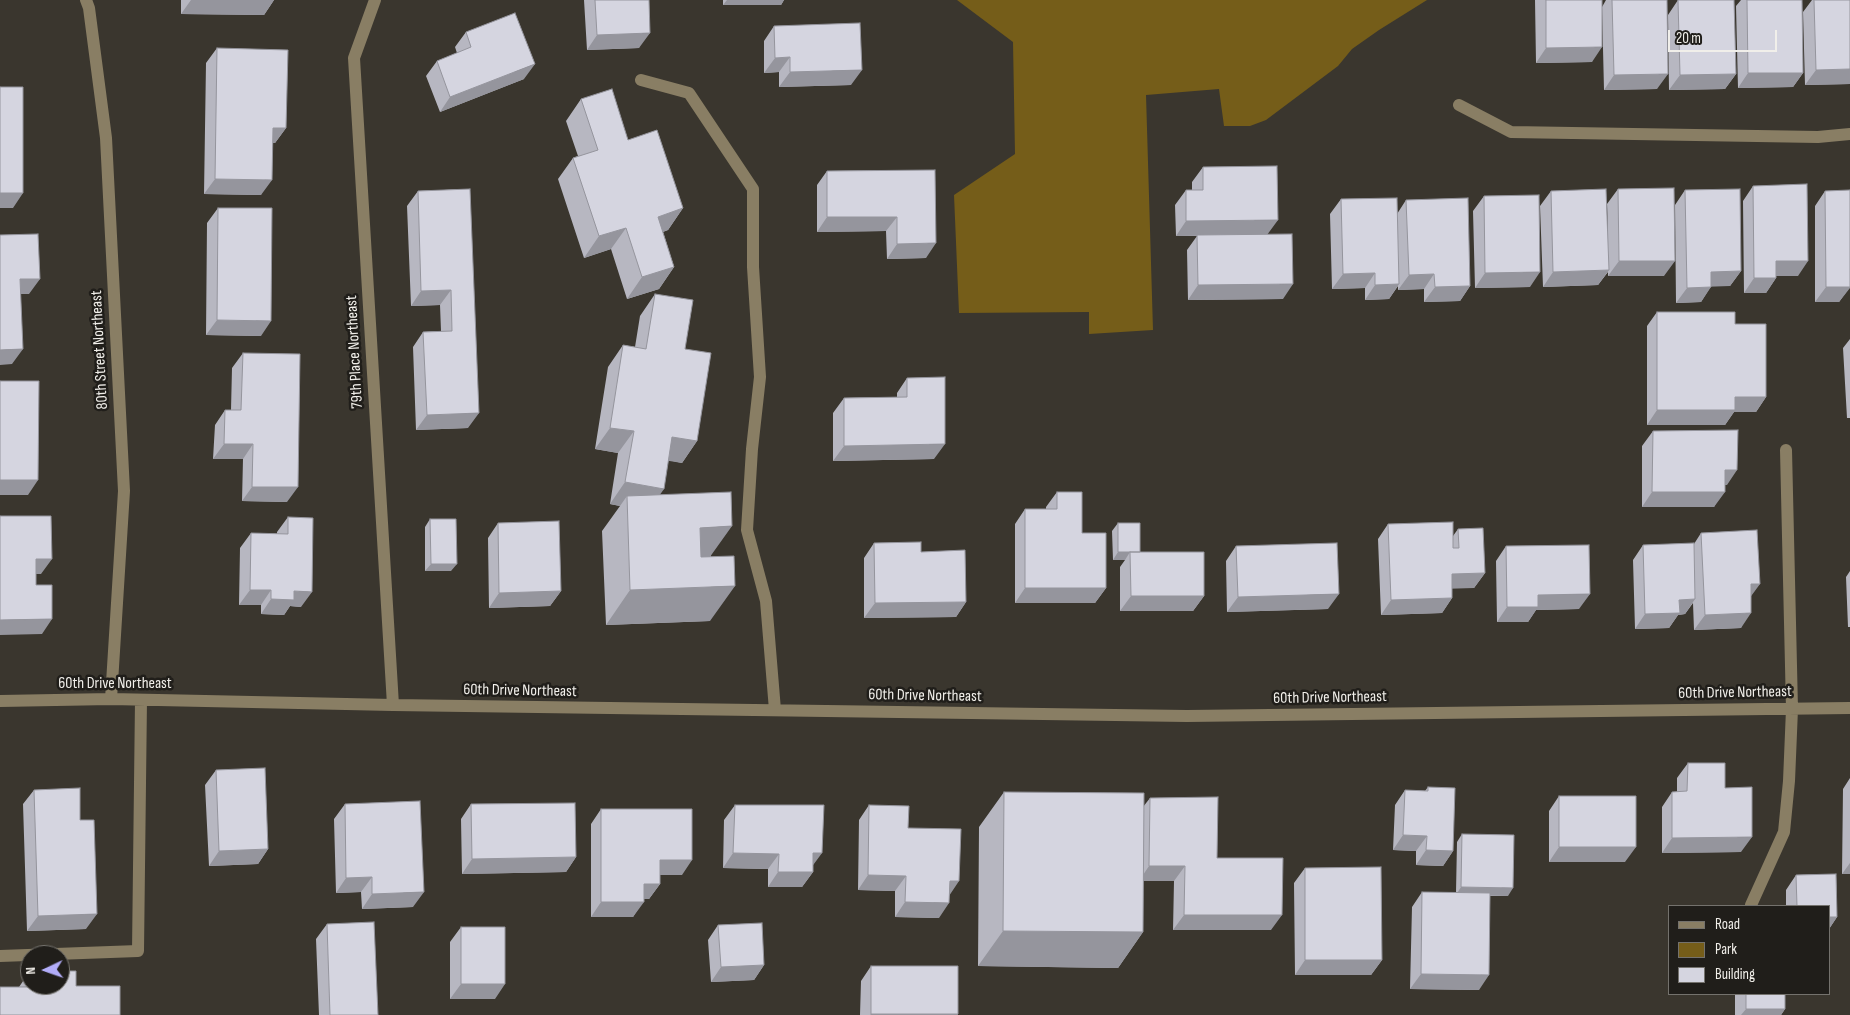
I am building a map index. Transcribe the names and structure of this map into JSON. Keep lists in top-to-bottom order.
{
  "streets": {
    "street": ["80th Street Northeast", "79th Place Northeast", "60th Drive Northeast"]
  },
  "crossings": [
    ["80th Street Northeast", "60th Drive Northeast"],
    ["79th Place Northeast", "60th Drive Northeast"]
  ],
  "legend": ["Road", "Park", "Building"],
  "scale_bar": "20 m",
  "north": "left"
}
